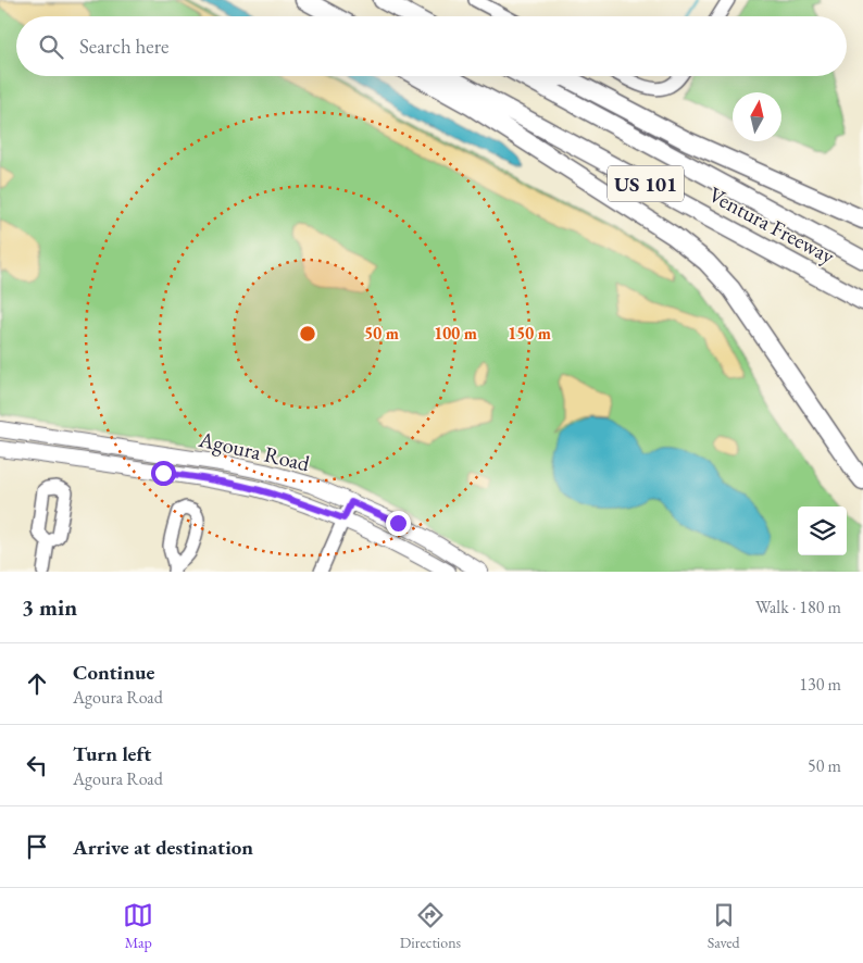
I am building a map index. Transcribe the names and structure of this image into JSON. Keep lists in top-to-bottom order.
{
  "streets": {
    "highway": ["US 101", "Ventura Freeway"],
    "main road": ["Agoura Road"]
  },
  "north": "top",
  "page": {
    "search": "Search here",
    "heading": ["3 min", "Walk · 180 m"],
    "list": [
      ["Continue", "Agoura Road", "130 m"],
      ["Turn left", "Agoura Road", "50 m"],
      "Arrive at destination"
    ],
    "nav": ["Map", "Directions", "Saved"]
  },
  "rings": ["50 m", "100 m", "150 m"]
}
